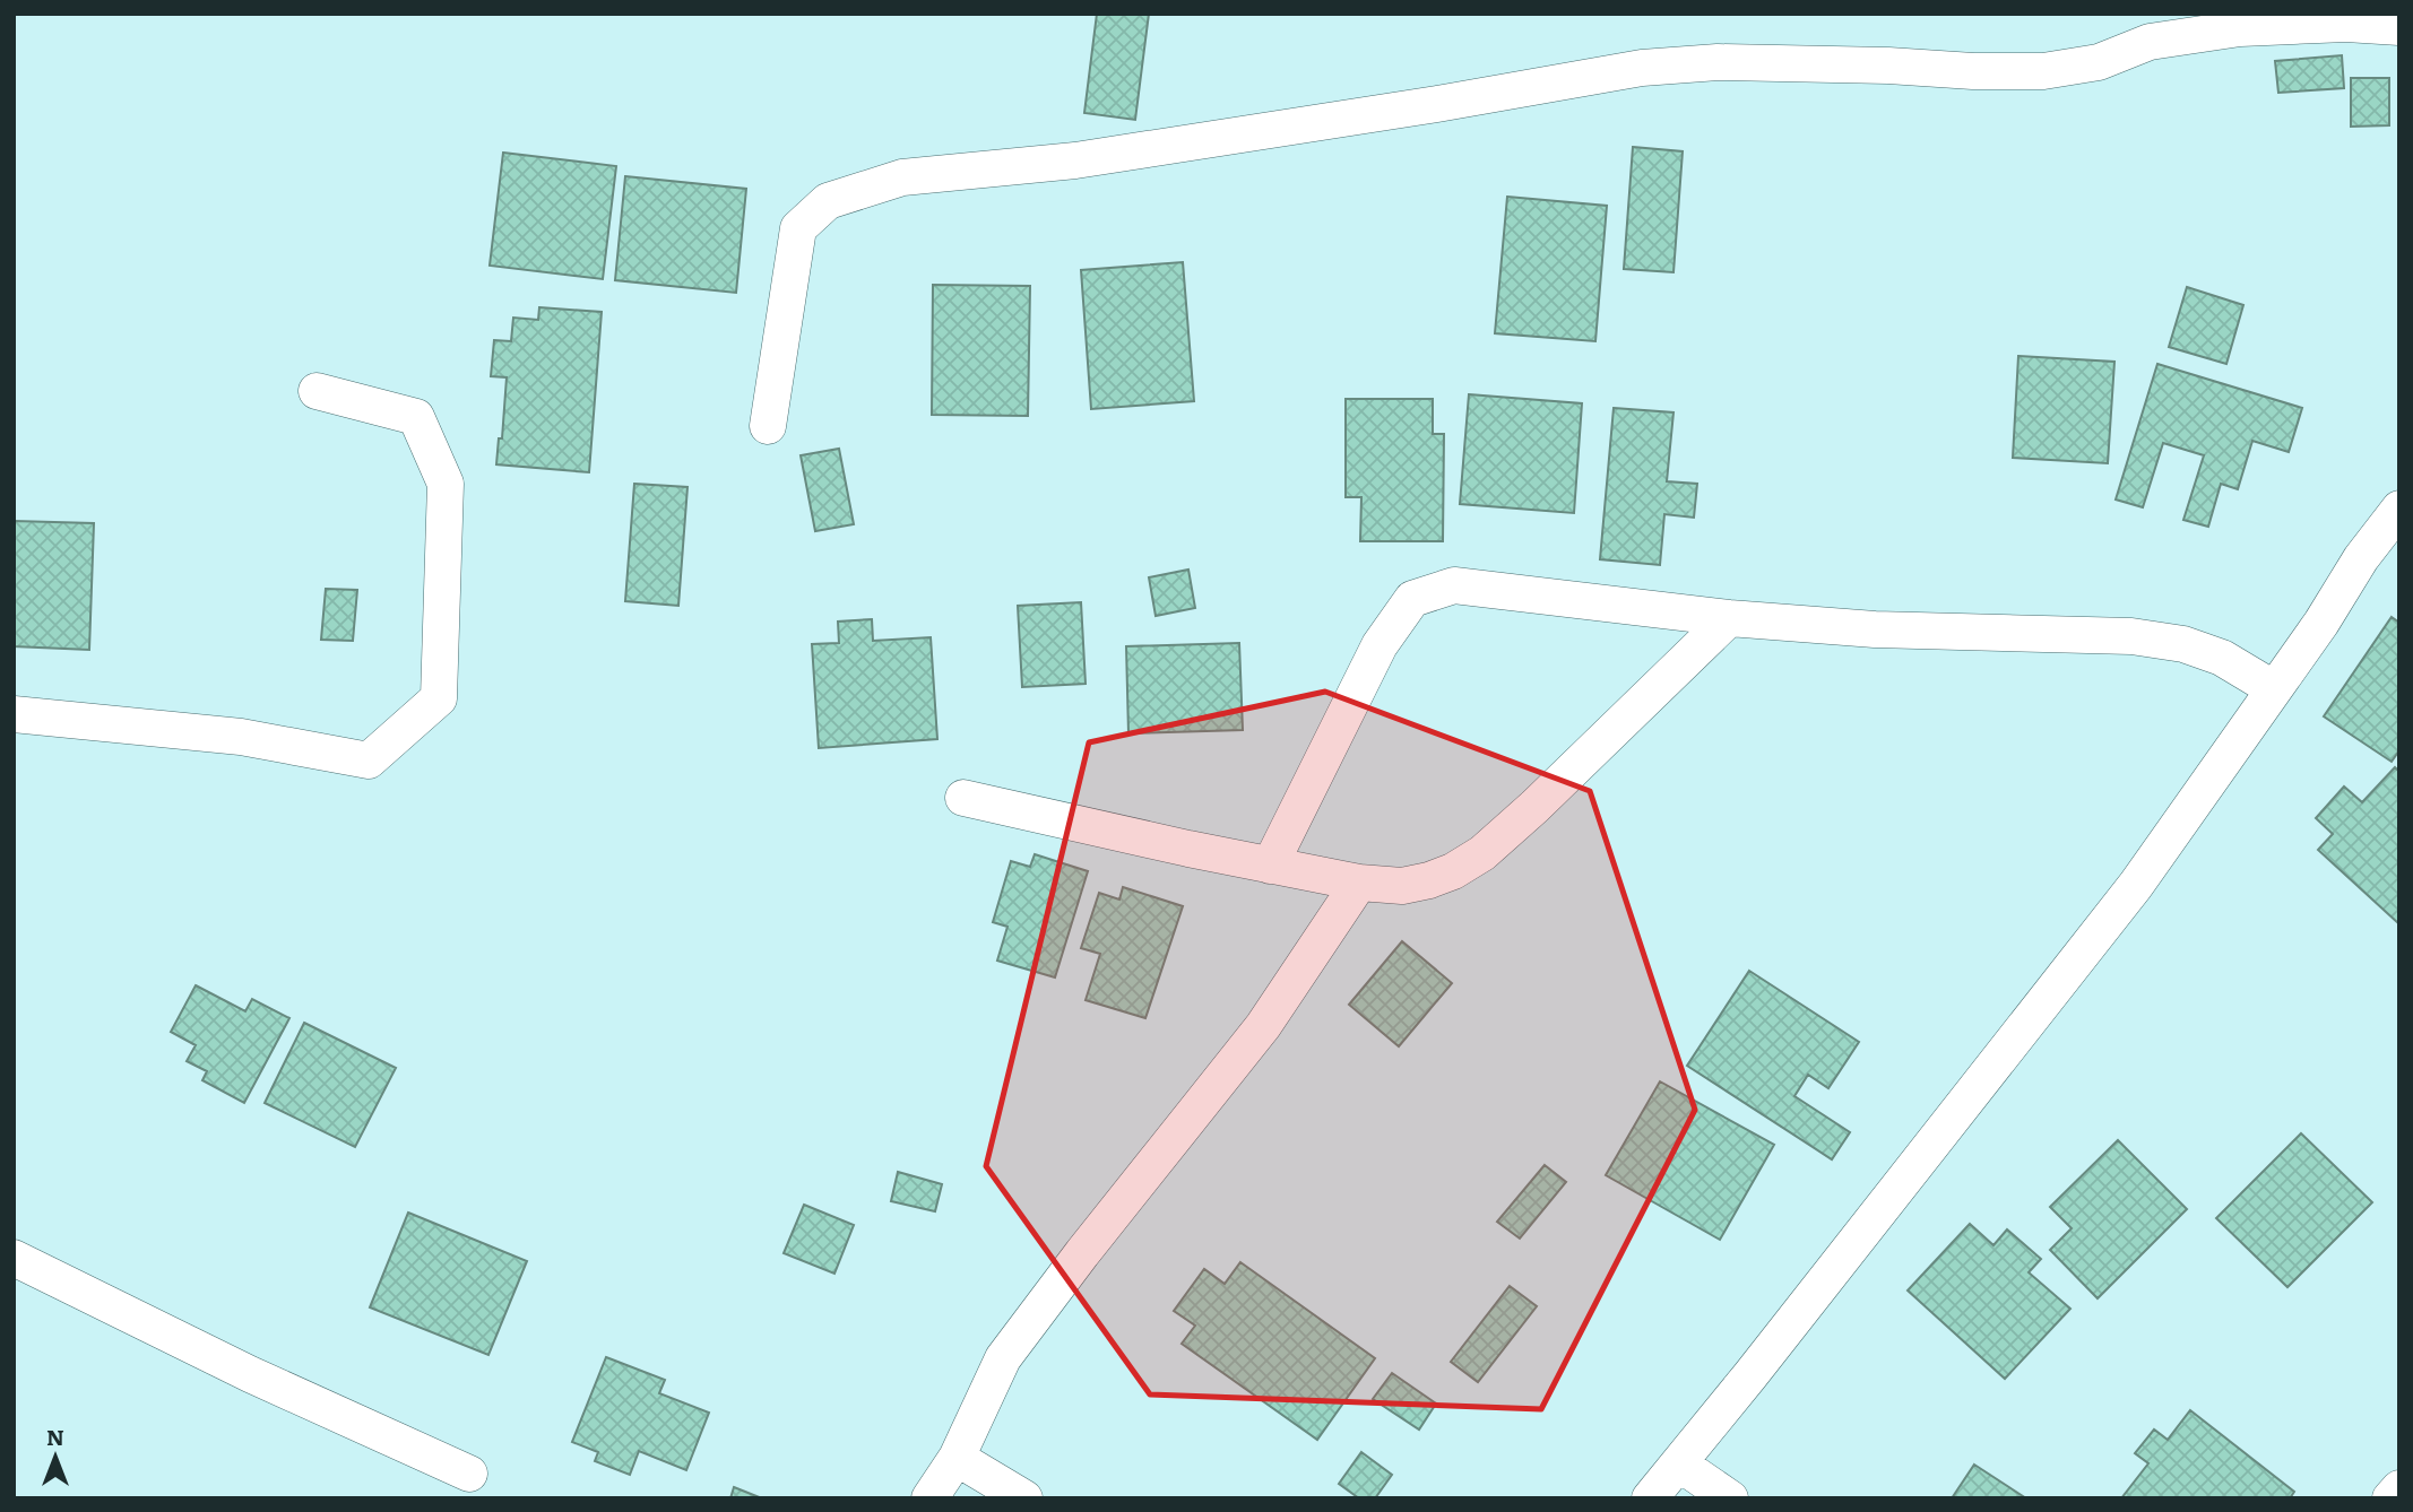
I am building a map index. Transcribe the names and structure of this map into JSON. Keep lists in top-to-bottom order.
{
  "north": "top"
}
